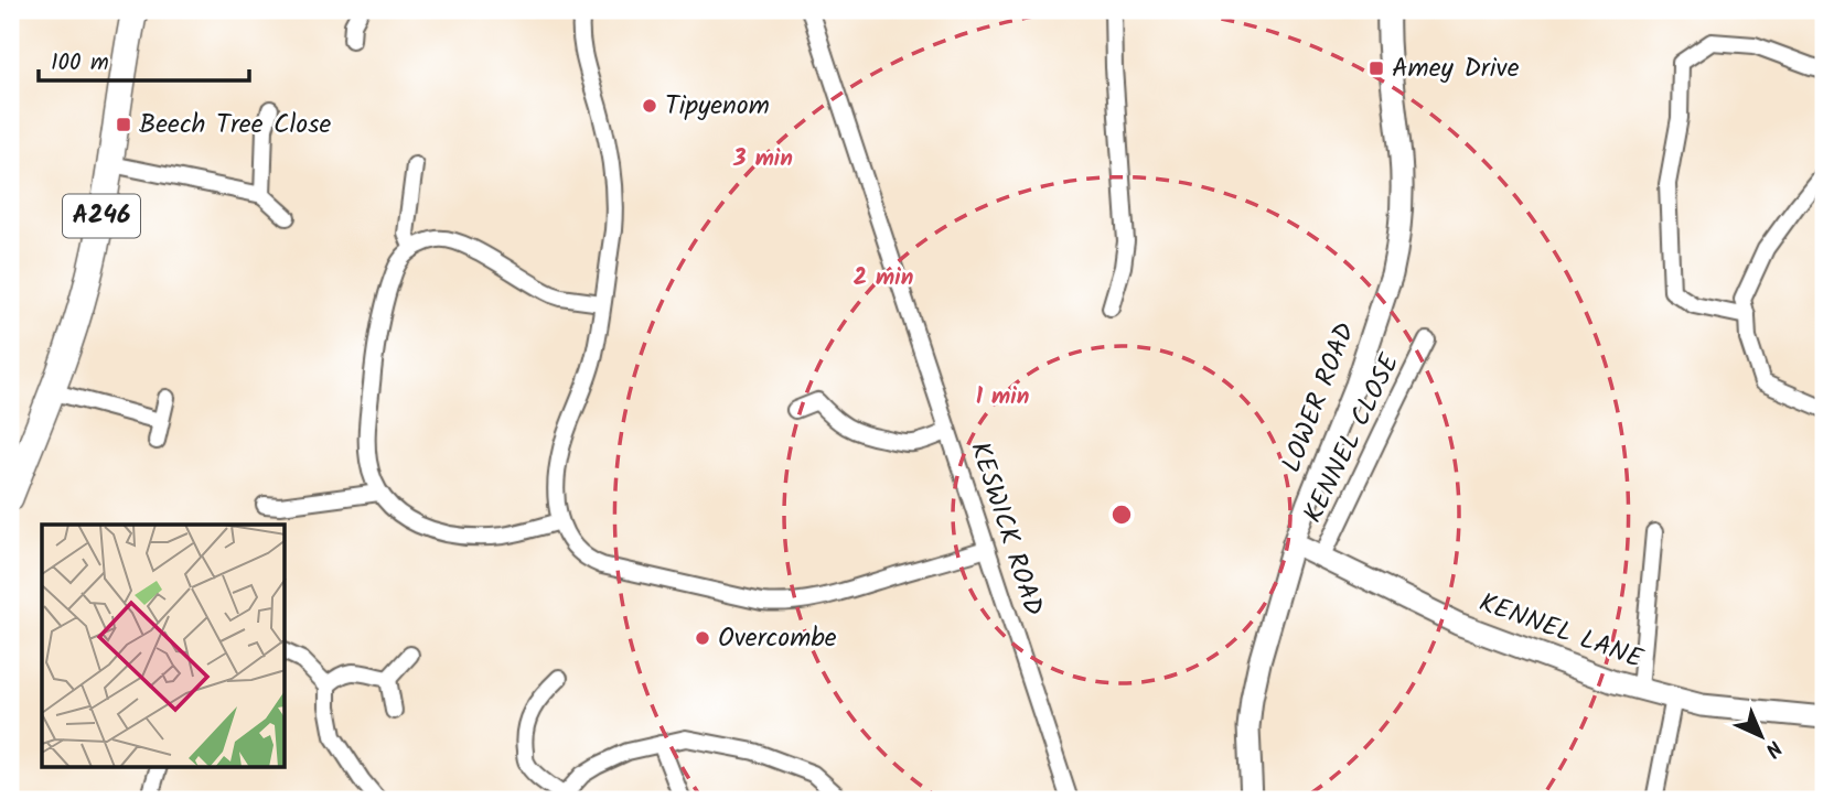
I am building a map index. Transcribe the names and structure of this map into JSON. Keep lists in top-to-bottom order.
{
  "streets": {
    "main road": ["A246"],
    "street": [
      "LOWER ROAD",
      "KENNEL CLOSE",
      "KESWICK ROAD",
      "KENNEL LANE"
    ]
  },
  "crossings": [
    ["LOWER ROAD", "KENNEL LANE"],
    ["KENNEL CLOSE", "KENNEL LANE"]
  ],
  "places": {
    "transit": ["Amey Drive", "Beech Tree Close"],
    "other": ["Tipyenom", "Overcombe"]
  },
  "scale_bar": "100 m",
  "north": "bottom right",
  "rings": ["3 min", "2 min", "1 min"]
}
